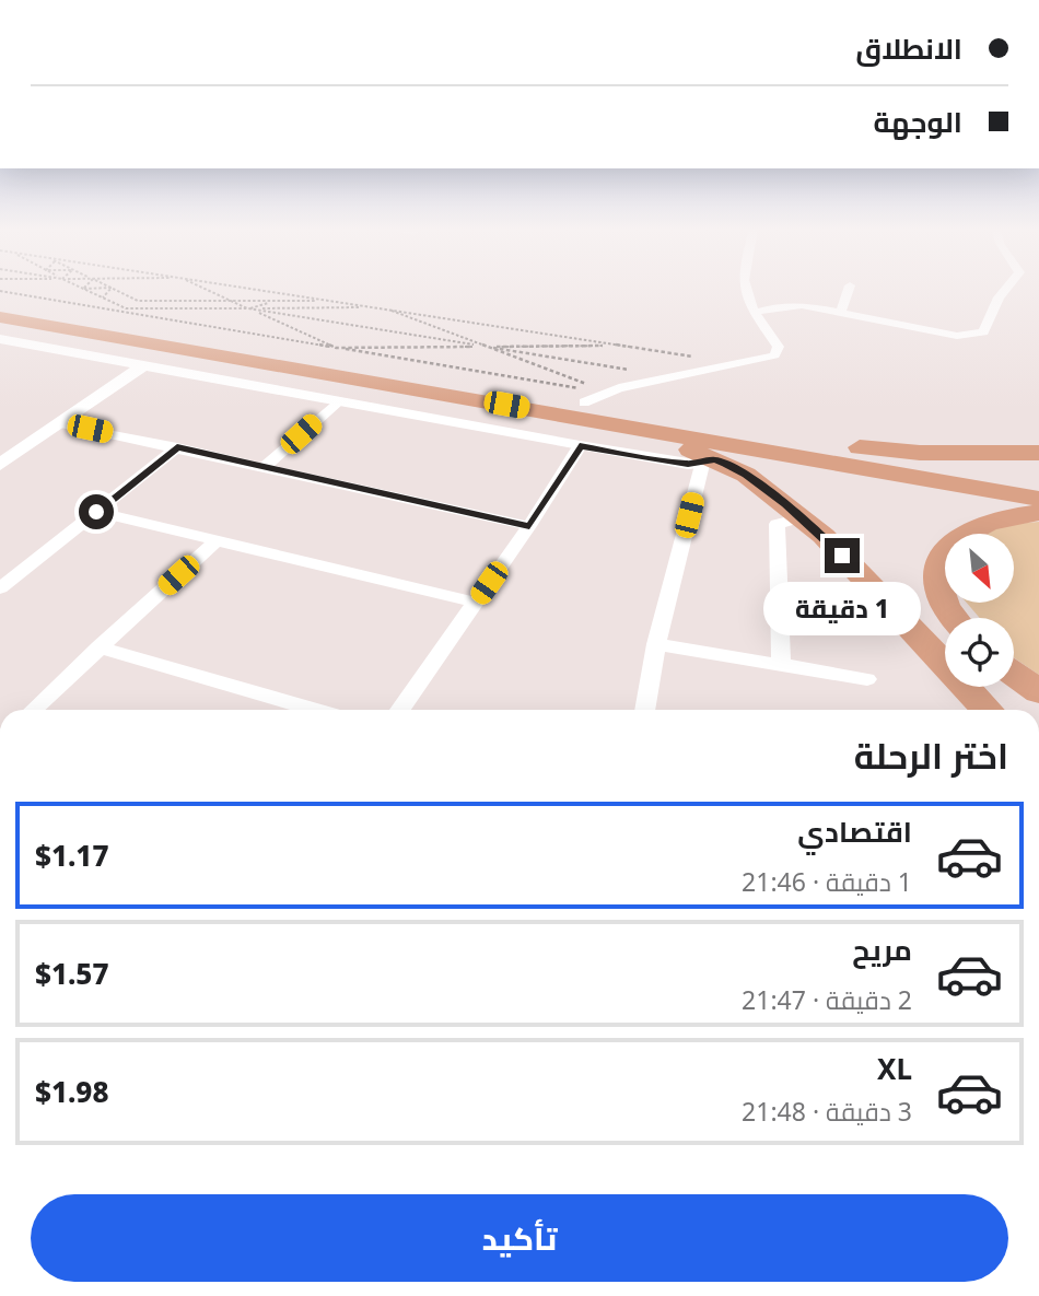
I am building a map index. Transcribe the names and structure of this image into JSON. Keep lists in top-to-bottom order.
{
  "north": "bottom right",
  "page": {
    "banner": ["الانطلاق", "الوجهة"],
    "bubble": "1 دقيقة",
    "heading": "اختر الرحلة",
    "list": [
      {
        "name": "اقتصادي",
        "note": "1 دقيقة · 21:46",
        "value": "$1.17"
      },
      {
        "name": "مريح",
        "note": "2 دقيقة · 21:47",
        "value": "$1.57"
      },
      {
        "name": "XL",
        "note": "3 دقيقة · 21:48",
        "value": "$1.98"
      }
    ],
    "buttons": "تأكيد"
  }
}
